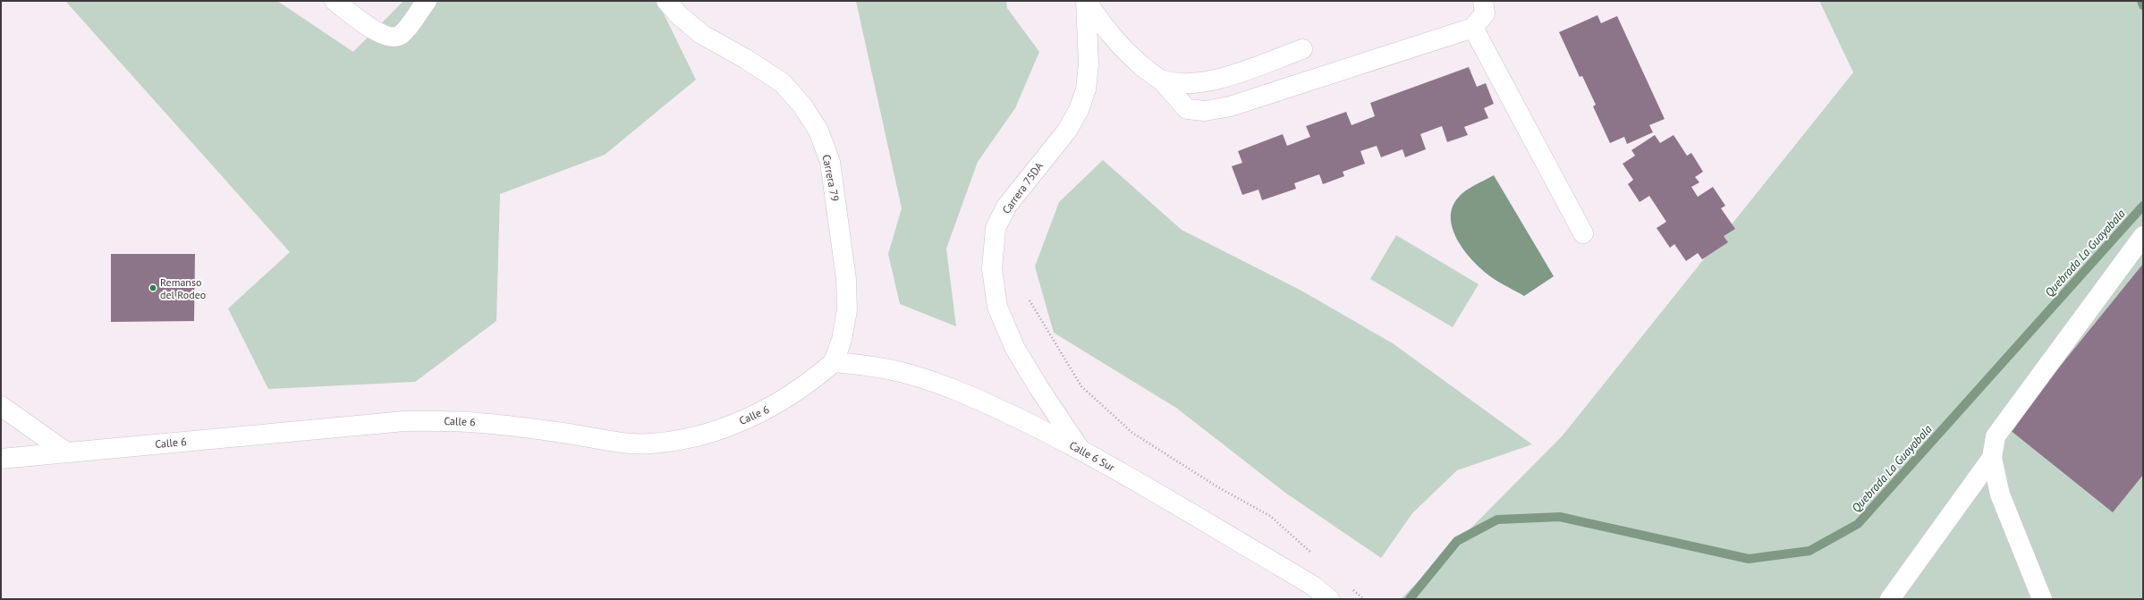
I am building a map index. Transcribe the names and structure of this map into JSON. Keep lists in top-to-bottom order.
{
  "streets": {
    "street": [
      "Carrera 79",
      "Carrera 75DA",
      "Calle 6",
      "Calle 6 Sur"
    ]
  },
  "crossings": [
    ["Carrera 79", "Calle 6"],
    ["Carrera 79", "Calle 6 Sur"],
    ["Carrera 75DA", "Calle 6 Sur"],
    ["Calle 6", "Calle 6 Sur"]
  ],
  "water": ["Quebrada La Guayabala"],
  "places": ["Remanso del Rodeo"]
}
